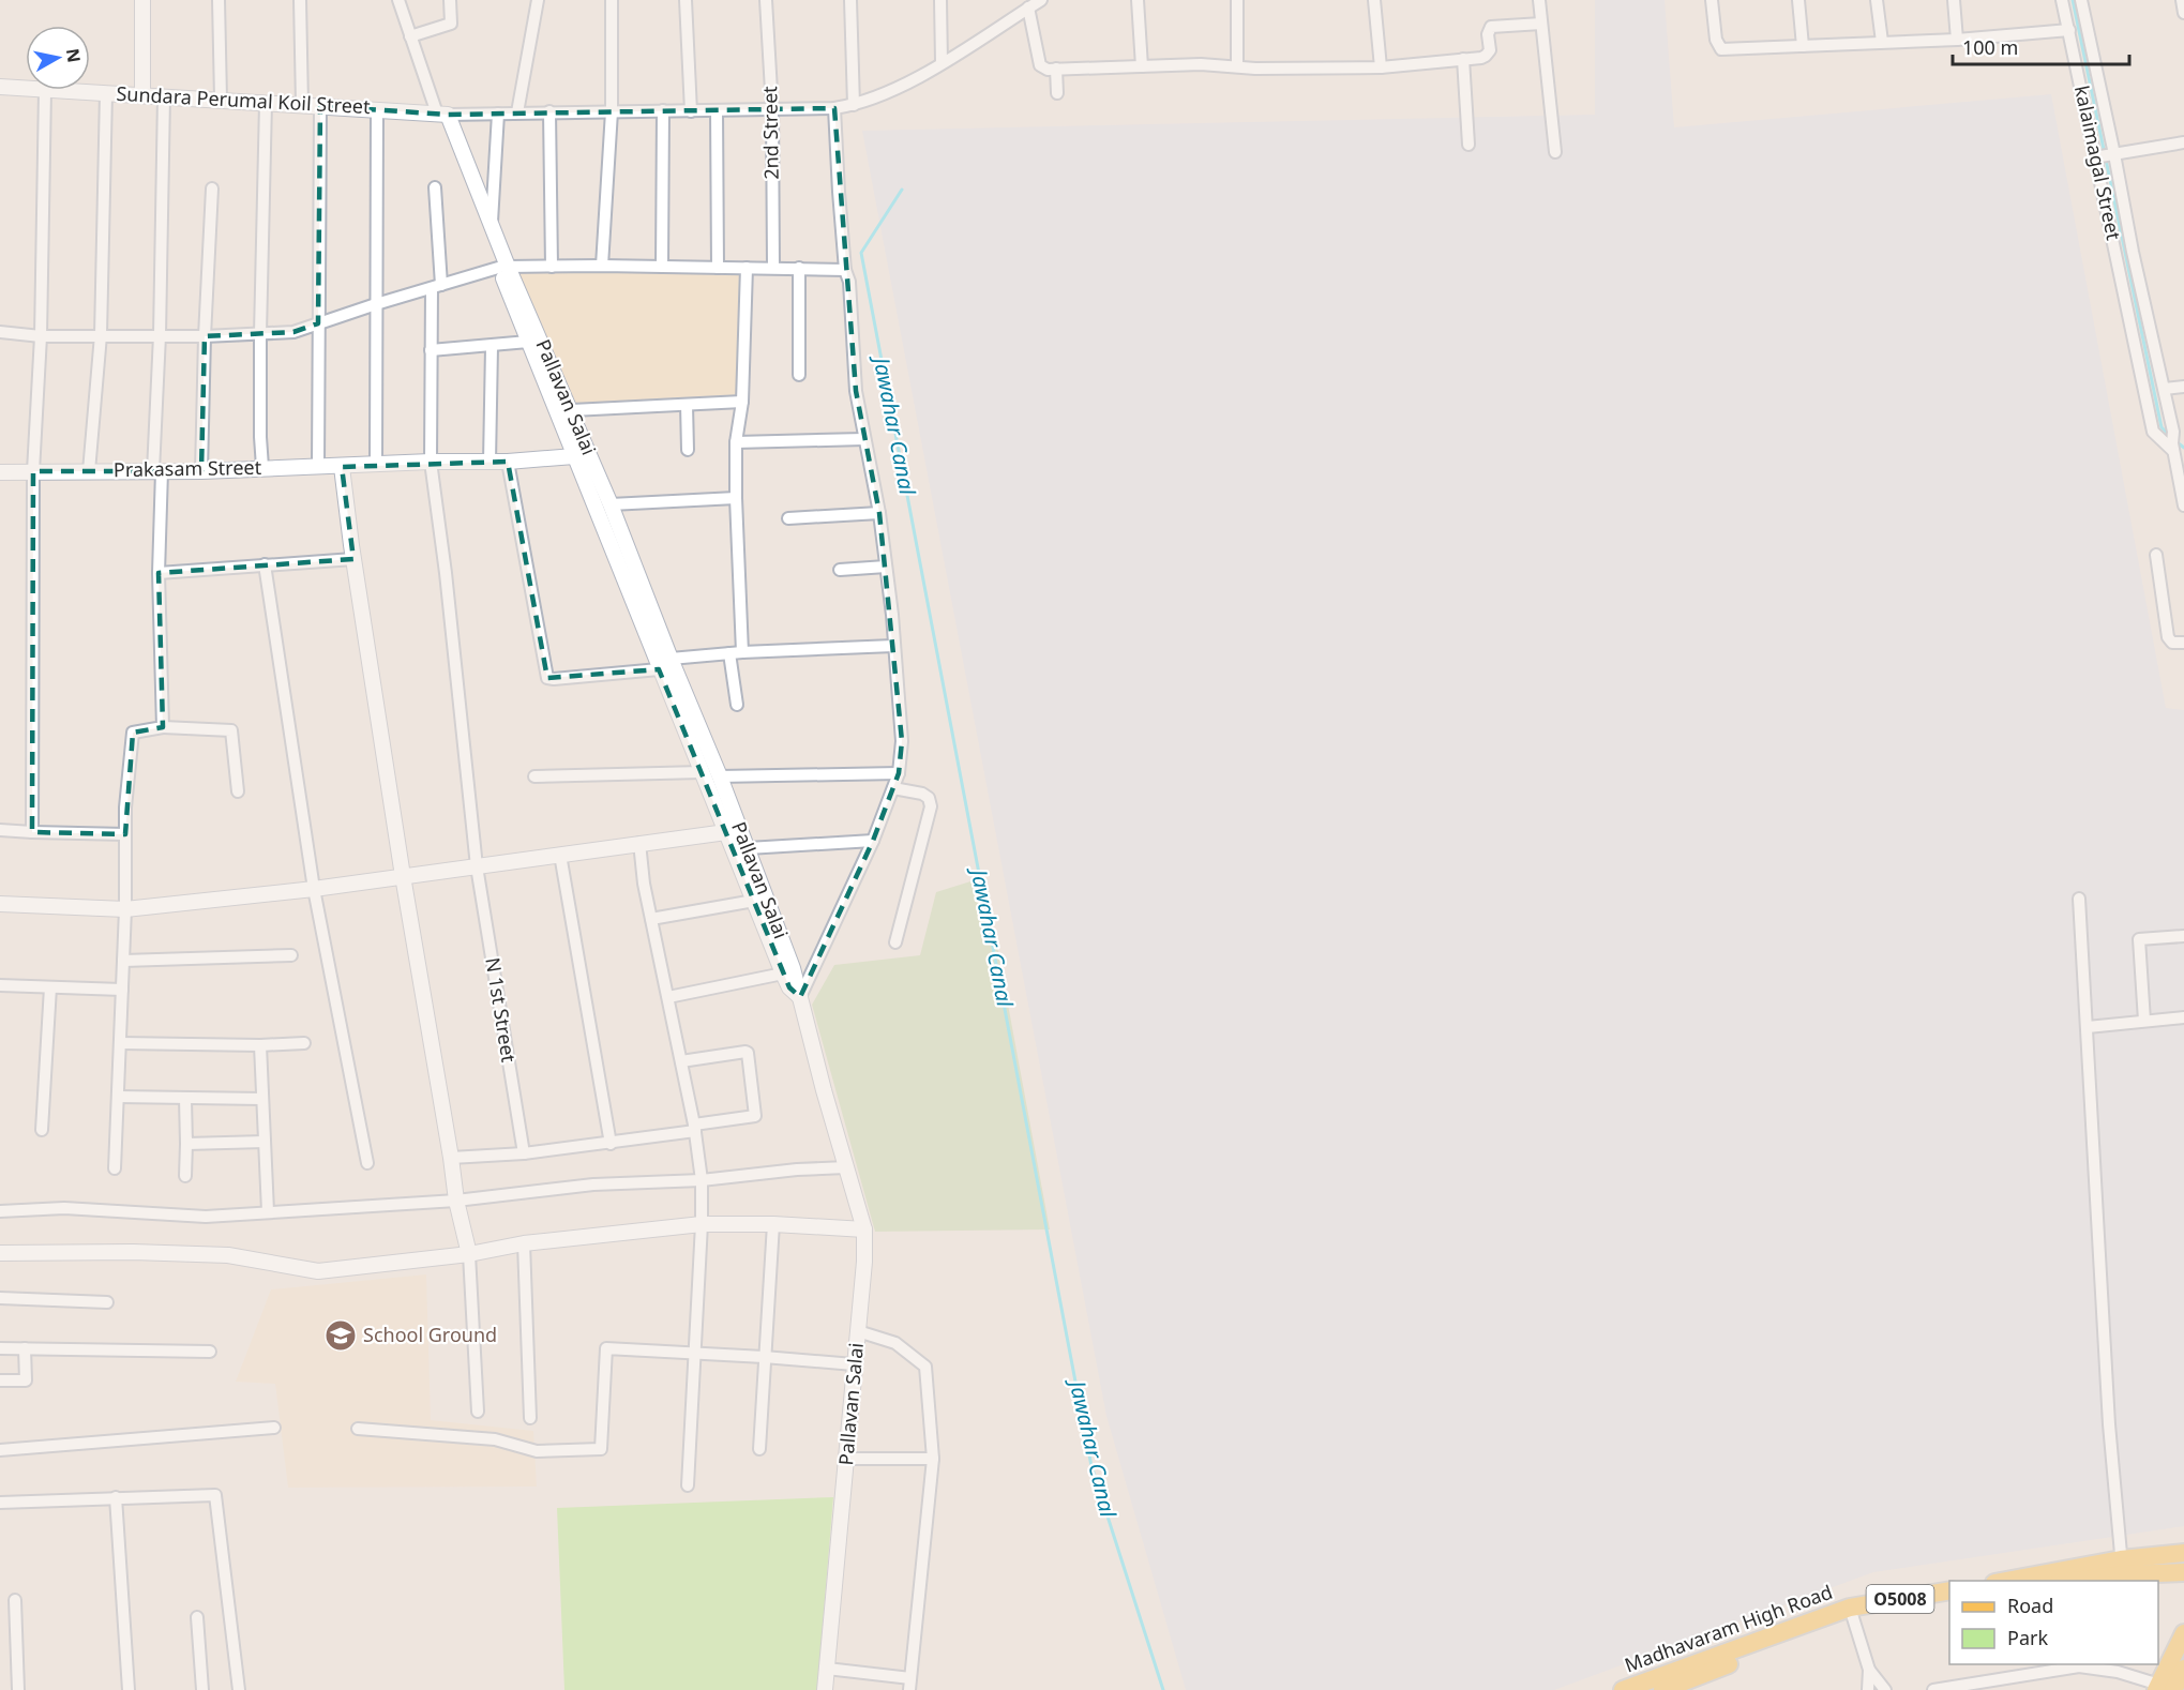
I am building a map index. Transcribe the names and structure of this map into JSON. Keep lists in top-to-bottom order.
{
  "streets": {
    "main road": ["O5008", "Madhavaram High Road"],
    "street": [
      "Sundara Perumal Koil Street",
      "2nd Street",
      "kalaimagal Street",
      "Pallavan Salai",
      "Prakasam Street",
      "N 1st Street"
    ]
  },
  "crossings": [
    ["Sundara Perumal Koil Street", "Pallavan Salai"],
    ["Prakasam Street", "N 1st Street"],
    ["O5008", "Madhavaram High Road"]
  ],
  "water": ["Jawahar Canal"],
  "places": {
    "school or university": ["School Ground"]
  },
  "legend": ["Road", "Park"],
  "scale_bar": "100 m",
  "north": "right"
}
